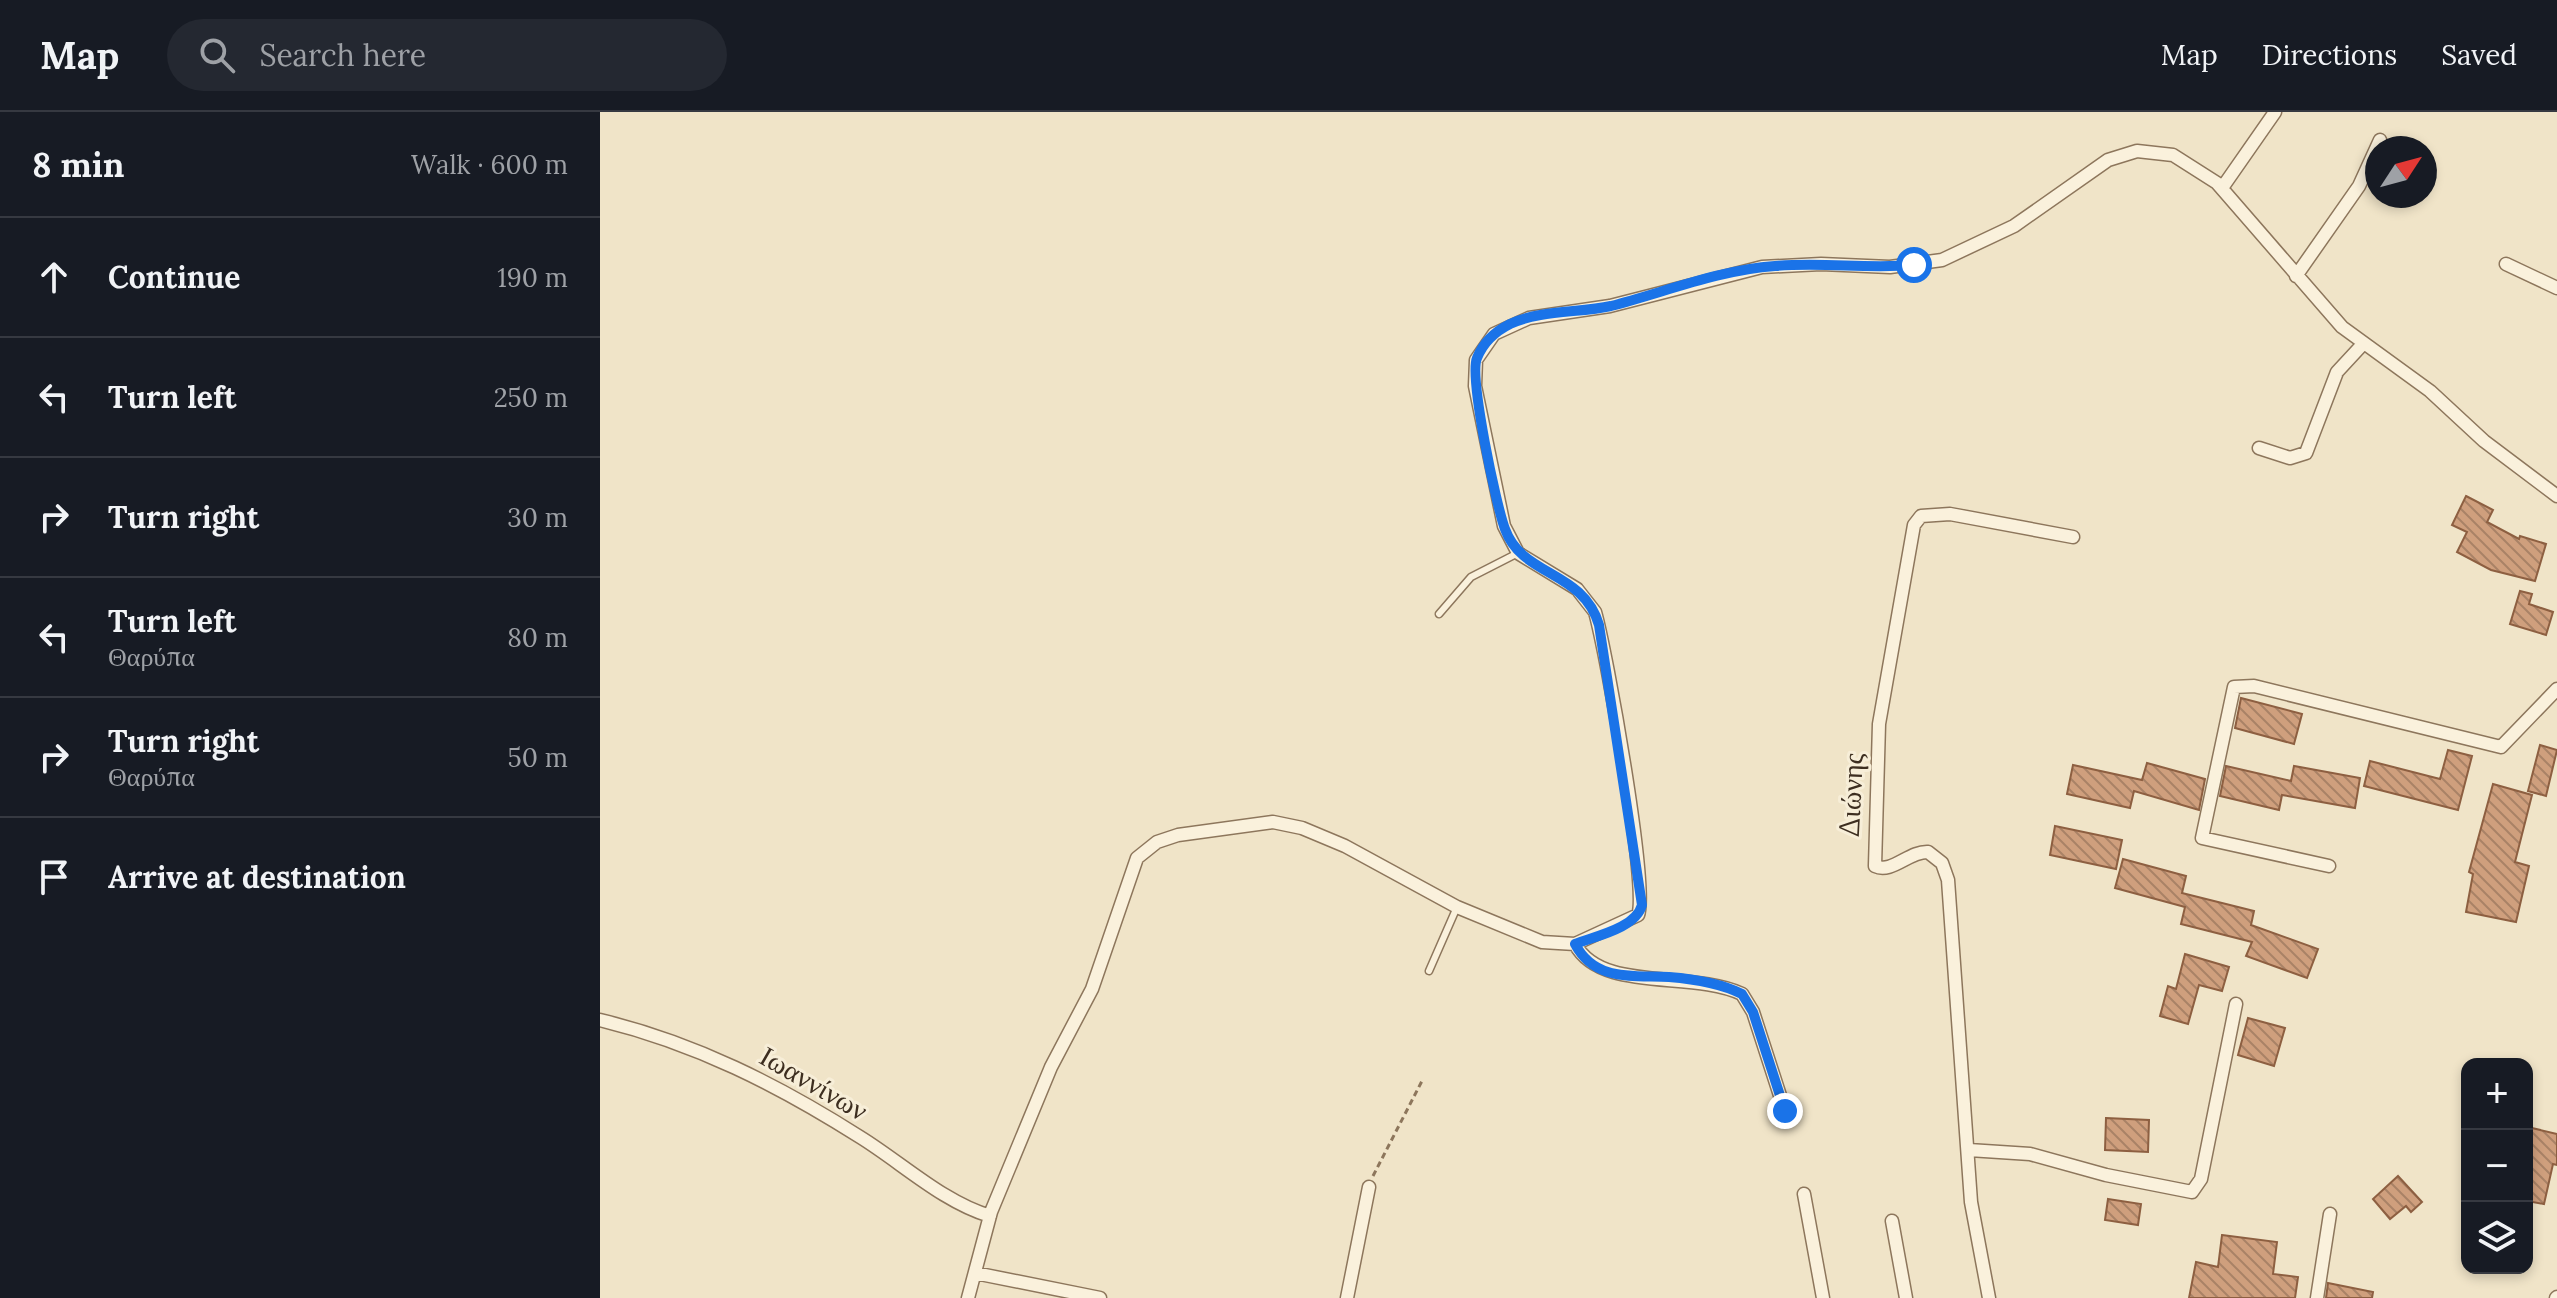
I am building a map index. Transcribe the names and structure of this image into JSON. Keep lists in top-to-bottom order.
{
  "streets": {
    "street": ["Διώνης", "Ιωαννίνων"]
  },
  "north": "top right",
  "page": {
    "header": "Map",
    "search": "Search here",
    "nav": ["Map", "Directions", "Saved"],
    "heading": ["8 min", "Walk · 600 m"],
    "list": [
      ["Continue", "190 m"],
      ["Turn left", "250 m"],
      ["Turn right", "30 m"],
      ["Turn left", "Θαρύπα", "80 m"],
      ["Turn right", "Θαρύπα", "50 m"],
      "Arrive at destination"
    ],
    "map_buttons": ["+", "−"]
  }
}
